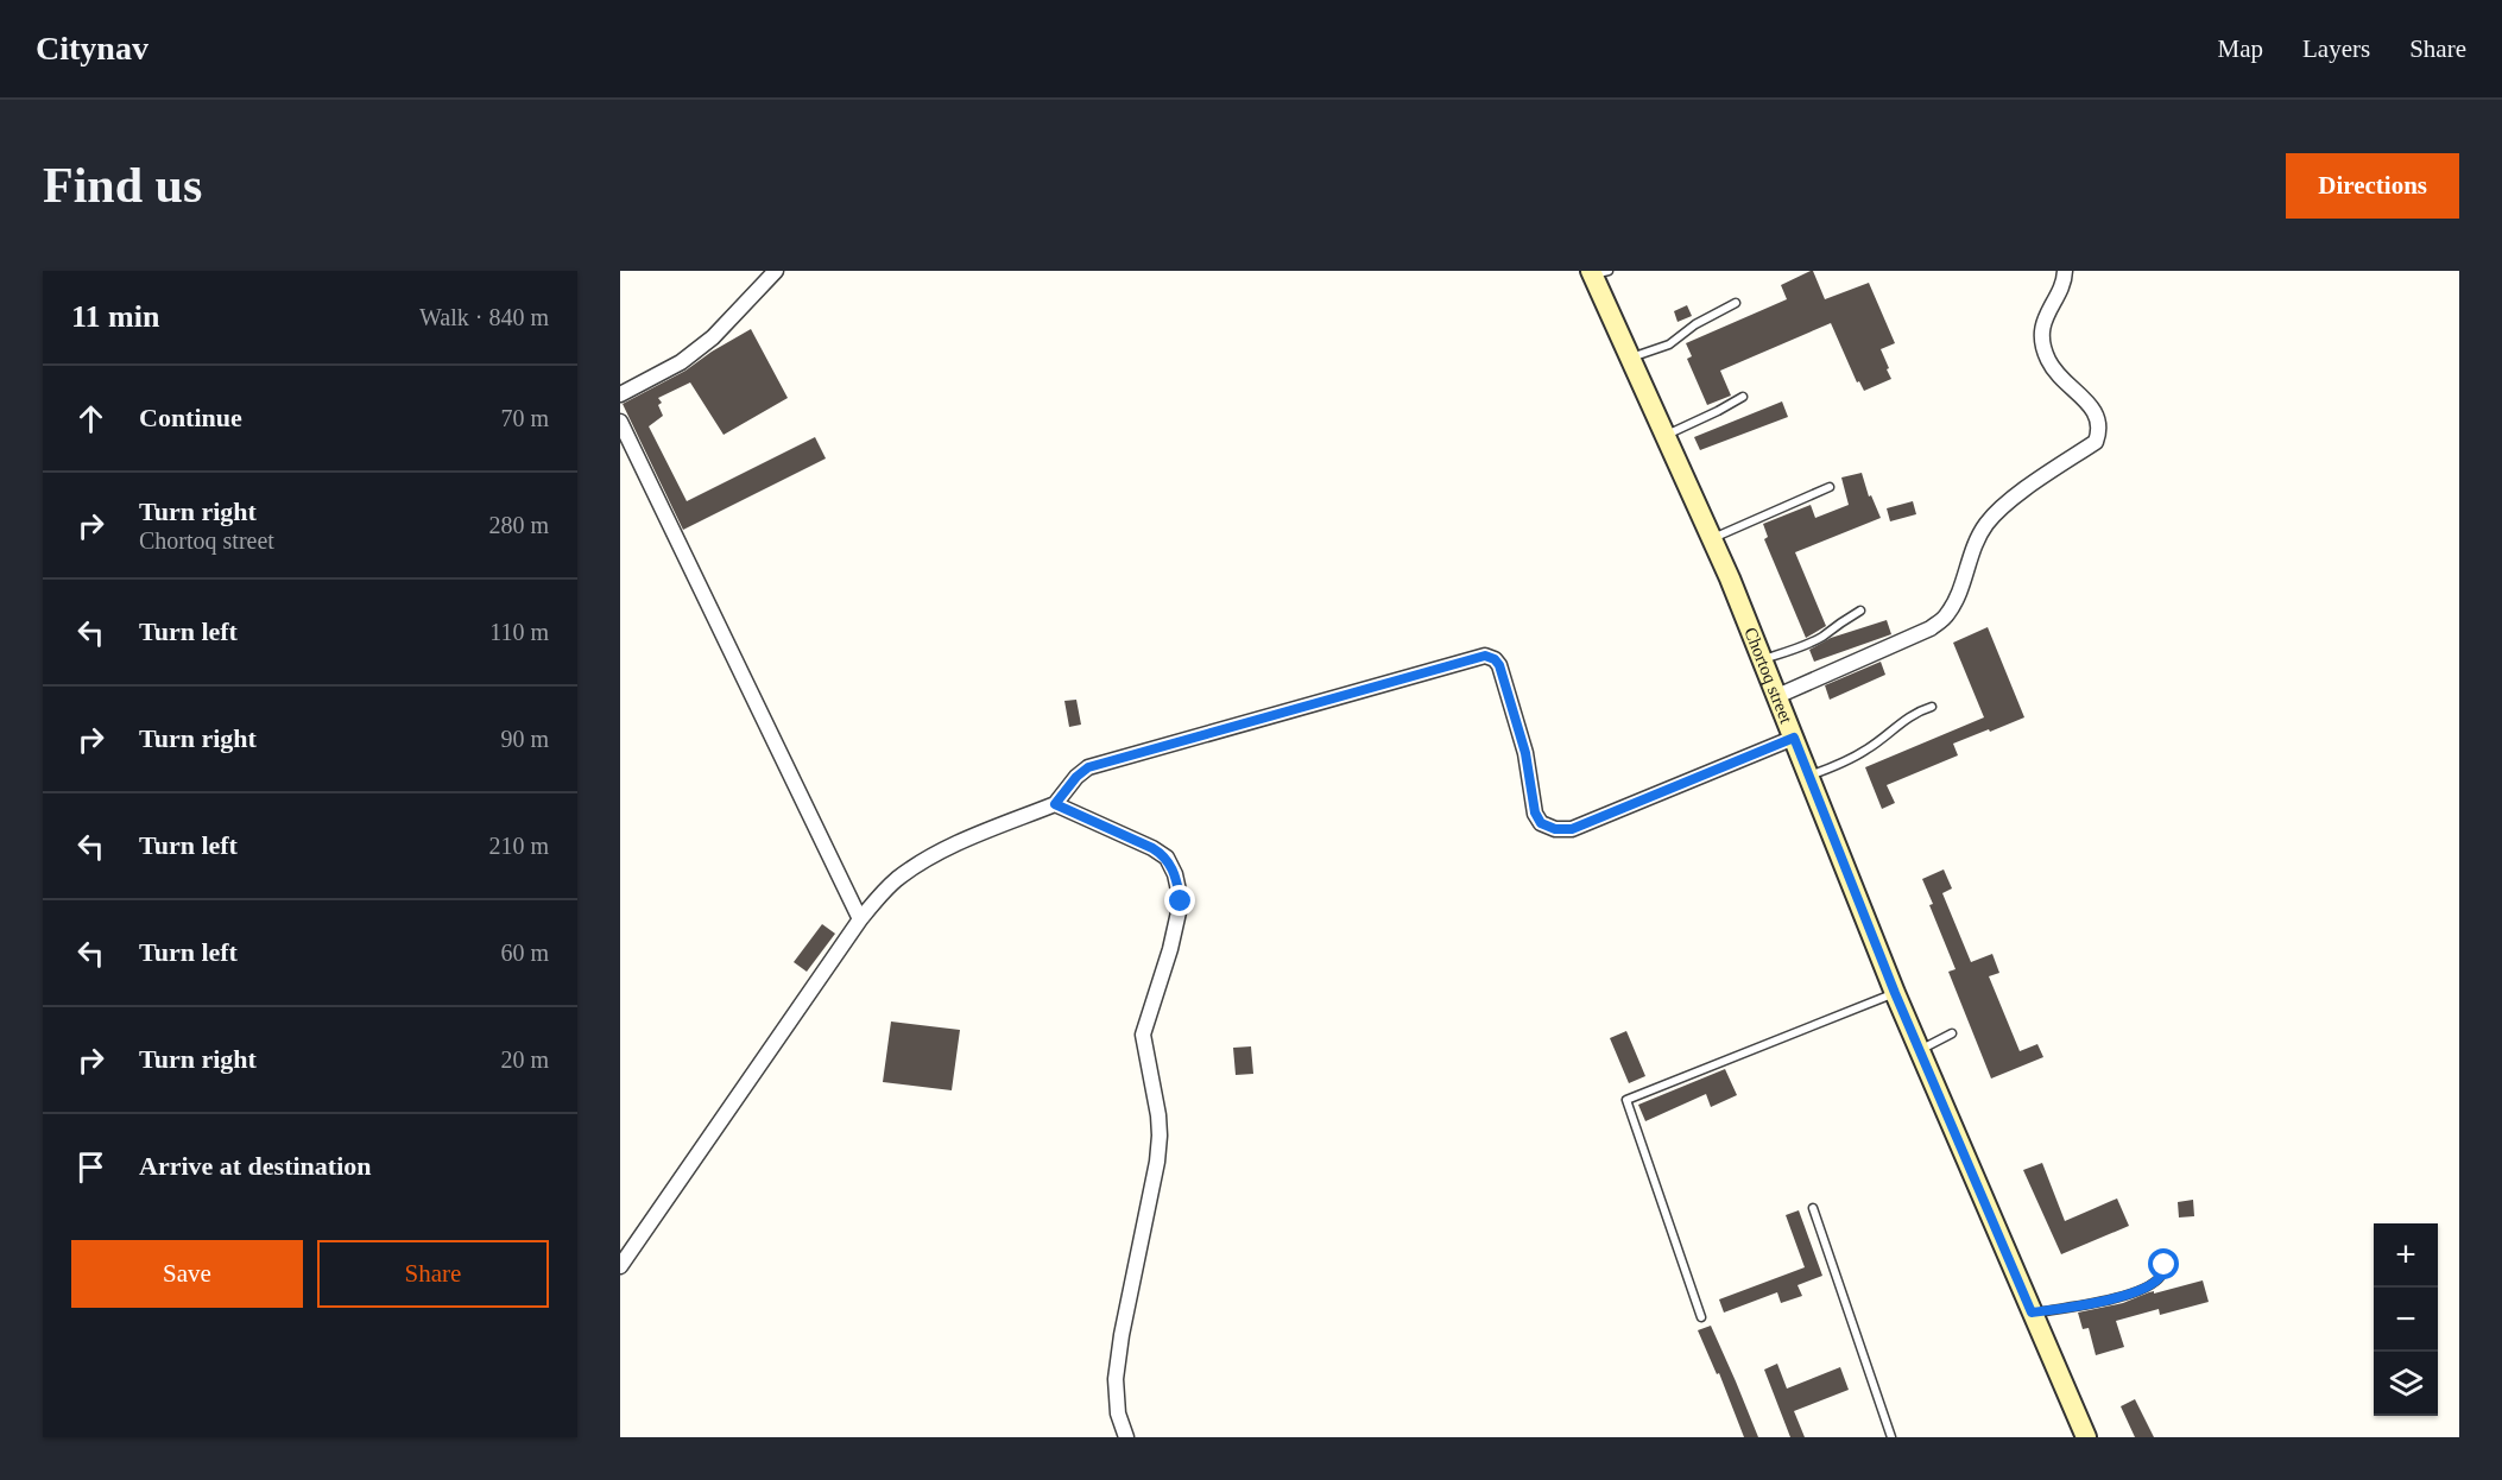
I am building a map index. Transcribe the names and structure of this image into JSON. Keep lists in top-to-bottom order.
{
  "streets": {
    "main road": ["Chortoq street"]
  },
  "page": {
    "header": "Citynav",
    "nav": ["Map", "Layers", "Share"],
    "buttons": [
      "Directions",
      ["Save", "Share"]
    ],
    "title": "Find us",
    "heading": ["11 min", "Walk · 840 m"],
    "list": [
      ["Continue", "70 m"],
      ["Turn right", "Chortoq street", "280 m"],
      ["Turn left", "110 m"],
      ["Turn right", "90 m"],
      ["Turn left", "210 m"],
      ["Turn left", "60 m"],
      ["Turn right", "20 m"],
      "Arrive at destination"
    ],
    "map_buttons": ["+", "−"]
  }
}
